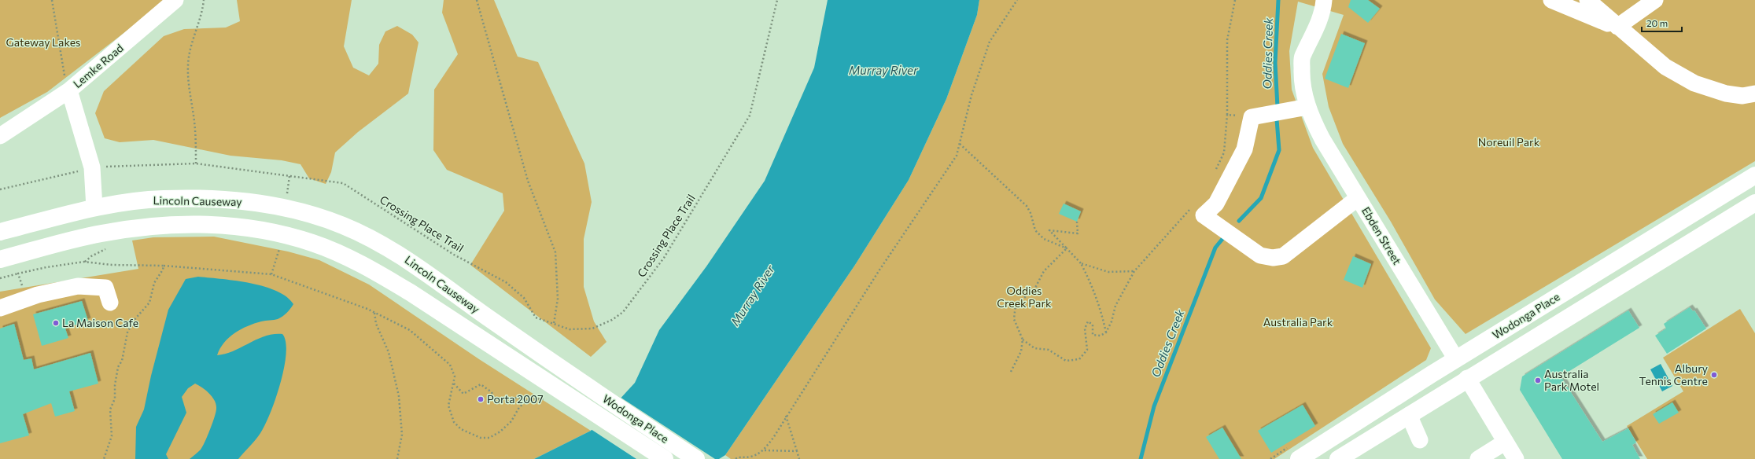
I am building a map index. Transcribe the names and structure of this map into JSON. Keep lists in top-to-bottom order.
{
  "streets": {
    "main road": ["Lincoln Causeway", "Ebden Street", "Wodonga Place"],
    "street": ["Lemke Road"],
    "path": ["Crossing Place Trail"]
  },
  "crossings": [
    ["Lemke Road", "Lincoln Causeway"],
    ["Lemke Road", "Crossing Place Trail"],
    ["Lincoln Causeway", "Wodonga Place"],
    ["Ebden Street", "Wodonga Place"]
  ],
  "water": ["Oddies Creek", "Murray River"],
  "parks": [
    "Gateway Lakes",
    "Noreuil Park",
    "Oddies Creek Park",
    "Australia Park"
  ],
  "places": [
    "La Maison Cafe",
    "Albury Tennis Centre",
    "Australia Park Motel",
    "Porta 2007"
  ],
  "scale_bar": "20 m"
}
